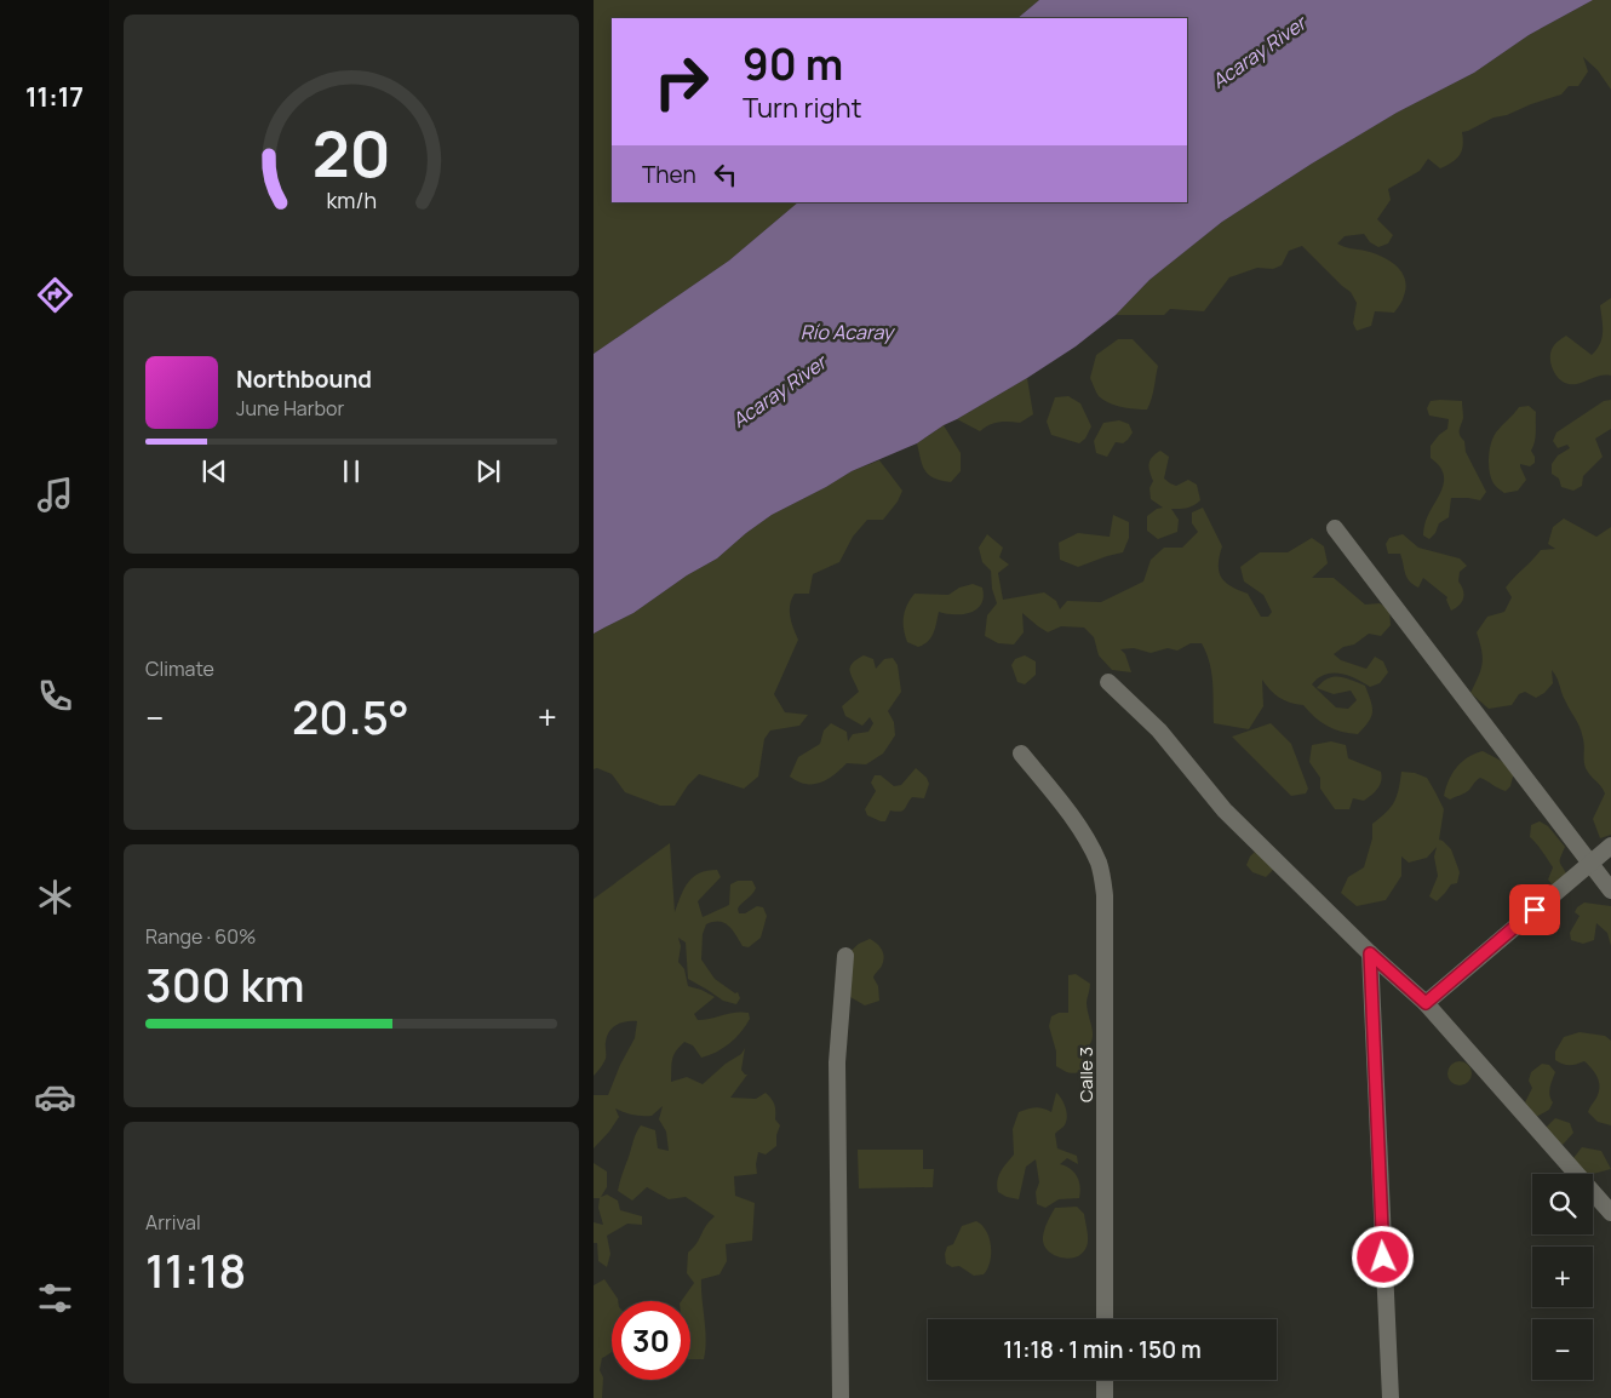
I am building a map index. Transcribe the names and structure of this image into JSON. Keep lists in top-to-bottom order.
{
  "streets": {
    "street": ["Calle 3"]
  },
  "water": ["Acaray River", "Río Acaray"],
  "page": {
    "tabs": "11:17",
    "turn": ["90 m", "Turn right"],
    "then": "Then",
    "song": ["Northbound", "June Harbor"],
    "tile": [
      "Climate",
      ["Range · 60%", "300 km"],
      ["Arrival", "11:18"]
    ],
    "heat": ["−", "20.5°", "+"],
    "map_buttons": ["+", "−"],
    "limit": "30",
    "trip": "11:18 · 1 min · 150 m",
    "gauge": ["20", "km/h"]
  }
}
